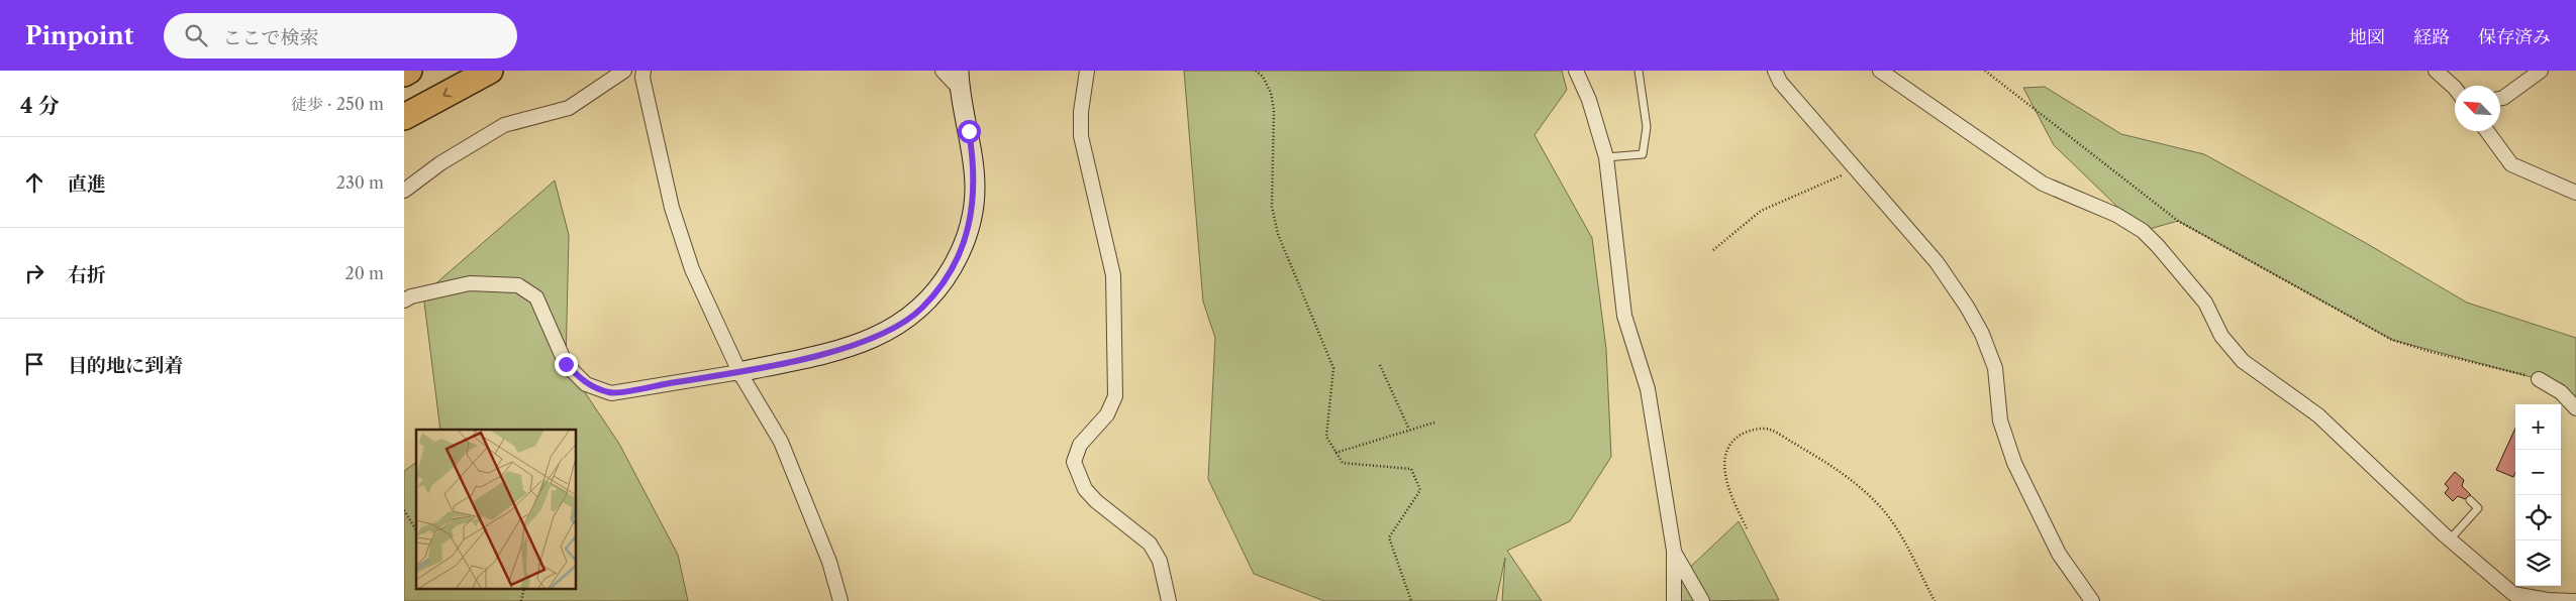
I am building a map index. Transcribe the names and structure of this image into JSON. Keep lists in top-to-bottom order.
{
  "north": "top left",
  "page": {
    "header": "Pinpoint",
    "search": "ここで検索",
    "nav": ["地図", "経路", "保存済み"],
    "heading": ["4 分", "徒歩 · 250 m"],
    "list": [
      ["直進", "230 m"],
      ["右折", "20 m"],
      "目的地に到着"
    ],
    "map_buttons": ["+", "−"]
  }
}
